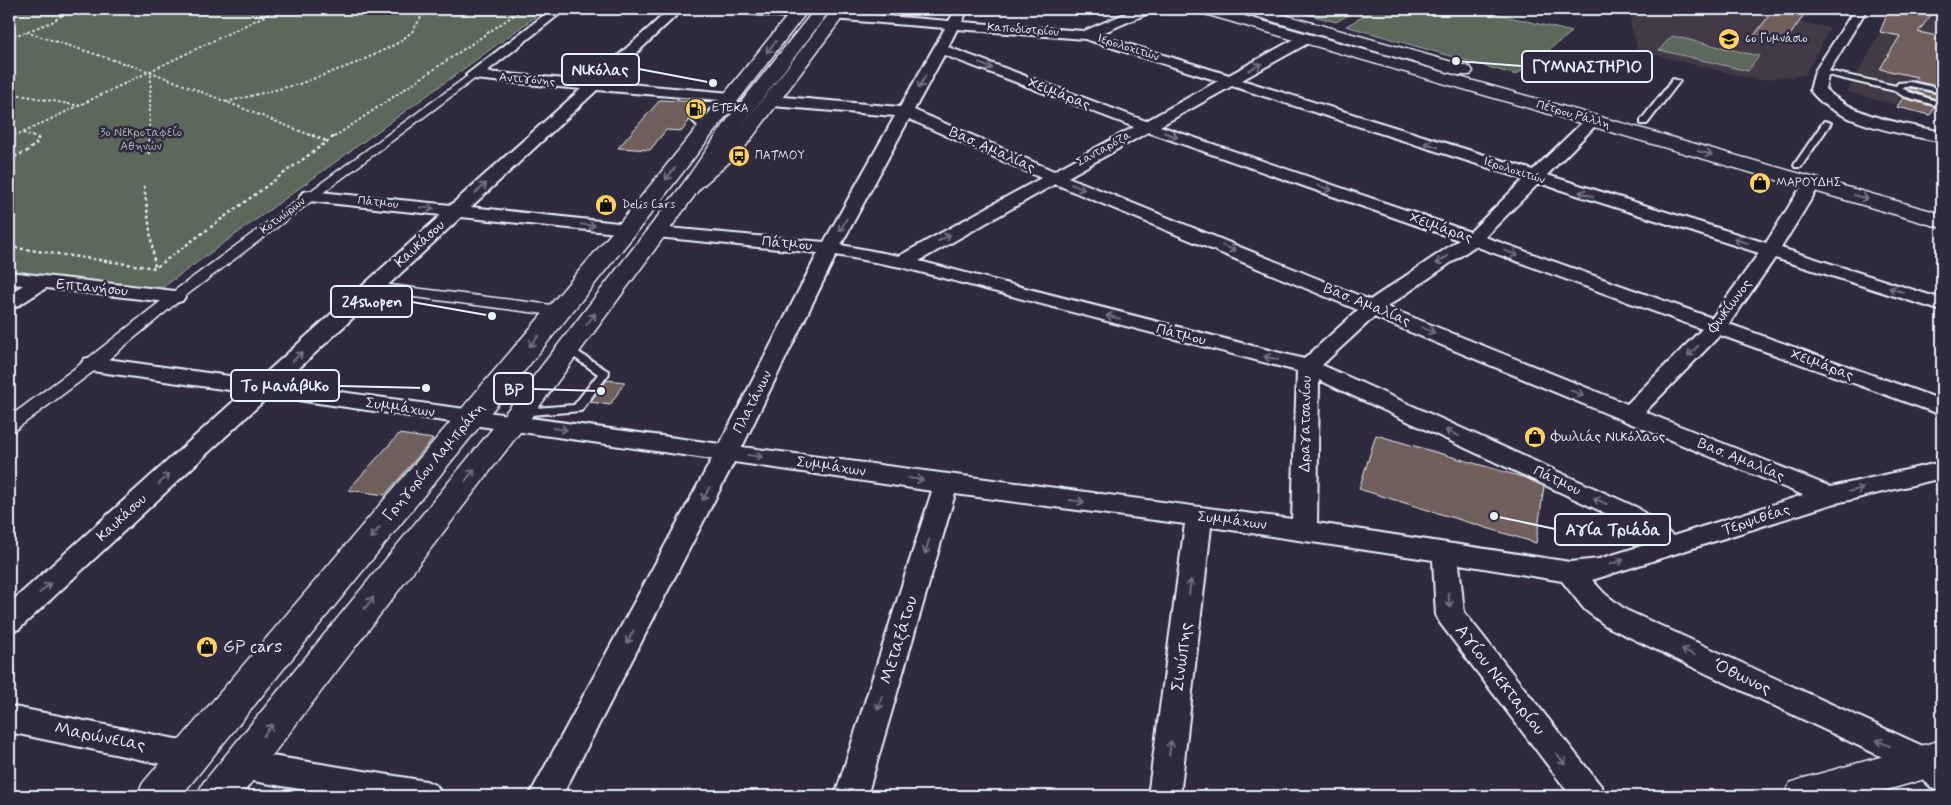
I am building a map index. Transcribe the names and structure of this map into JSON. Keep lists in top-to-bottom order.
{
  "streets": {
    "main road": ["Πέτρου Ράλλη", "Γρηγορίου Λαμπράκη"],
    "street": [
      "Καποδιστρίου",
      "Ιερολοχιτών",
      "Αντιγόνης",
      "Χειμάρας",
      "Σανταρόζα",
      "Βασ. Αμαλίας",
      "Πάτμου",
      "Κοτυώρων",
      "Καυκάσου",
      "Επτανήσου",
      "Φωκίωνος",
      "Πλατάνων",
      "Συμμάχων",
      "Δραγατσανίου",
      "Τερψιθέας",
      "Μεταξάτου",
      "Σινώπης",
      "Όθωνος",
      "Αγίου Νεκταρίου",
      "Μαρώνειας"
    ]
  },
  "crossings": [
    ["Καποδιστρίου", "Ιερολοχιτών"],
    ["Καποδιστρίου", "Πλατάνων"],
    ["Καποδιστρίου", "Γρηγορίου Λαμπράκη"],
    ["Ιερολοχιτών", "Σανταρόζα"],
    ["Ιερολοχιτών", "Φωκίωνος"],
    ["Ιερολοχιτών", "Δραγατσανίου"],
    ["Αντιγόνης", "Κοτυώρων"],
    ["Αντιγόνης", "Καυκάσου"],
    ["Αντιγόνης", "Γρηγορίου Λαμπράκη"],
    ["Χειμάρας", "Σανταρόζα"],
    ["Χειμάρας", "Φωκίωνος"],
    ["Χειμάρας", "Πλατάνων"],
    ["Χειμάρας", "Δραγατσανίου"],
    ["Πέτρου Ράλλη", "Σανταρόζα"],
    ["Πέτρου Ράλλη", "Φωκίωνος"],
    ["Πέτρου Ράλλη", "Δραγατσανίου"],
    ["Σανταρόζα", "Βασ. Αμαλίας"],
    ["Σανταρόζα", "Πάτμου"],
    ["Βασ. Αμαλίας", "Φωκίωνος"],
    ["Βασ. Αμαλίας", "Πλατάνων"],
    ["Βασ. Αμαλίας", "Δραγατσανίου"],
    ["Βασ. Αμαλίας", "Τερψιθέας"],
    ["Πάτμου", "Κοτυώρων"],
    ["Πάτμου", "Καυκάσου"],
    ["Πάτμου", "Πλατάνων"],
    ["Πάτμου", "Δραγατσανίου"],
    ["Πάτμου", "Γρηγορίου Λαμπράκη"],
    ["Πάτμου", "Τερψιθέας"],
    ["Κοτυώρων", "Επτανήσου"],
    ["Κοτυώρων", "Συμμάχων"],
    ["Καυκάσου", "Συμμάχων"],
    ["Πλατάνων", "Συμμάχων"],
    ["Συμμάχων", "Δραγατσανίου"],
    ["Συμμάχων", "Γρηγορίου Λαμπράκη"],
    ["Συμμάχων", "Τερψιθέας"],
    ["Συμμάχων", "Μεταξάτου"],
    ["Συμμάχων", "Σινώπης"],
    ["Συμμάχων", "Όθωνος"],
    ["Συμμάχων", "Αγίου Νεκταρίου"],
    ["Γρηγορίου Λαμπράκη", "Μαρώνειας"],
    ["Τερψιθέας", "Όθωνος"]
  ],
  "one_way": [
    "Ιερολοχιτών",
    "Χειμάρας",
    "Σανταρόζα",
    "Βασ. Αμαλίας",
    "Καυκάσου",
    "Φωκίωνος",
    "Πλατάνων",
    "Συμμάχων",
    "Τερψιθέας",
    "Μεταξάτου",
    "Σινώπης",
    "Όθωνος",
    "Αγίου Νεκταρίου"
  ],
  "parks": ["3ο Νεκροταφείο Αθηνών"],
  "places": {
    "school or university": ["6ο Γυμνάσιο"],
    "other": [
      "ΓΥΜΝΑΣΤΗΡΙΟ",
      "Νικόλας",
      "24shopen",
      "Το μανάβικο",
      "BP",
      "Αγία Τριάδα"
    ],
    "fuel station": ["ΕΤΕΚΑ"],
    "bus stop": ["ΠΑΤΜΟΥ"],
    "shop": [
      "ΜΑΡΟΥΔΗΣ",
      "Delis Cars",
      "Φωλιάς Νικόλαος",
      "GP cars"
    ]
  }
}
